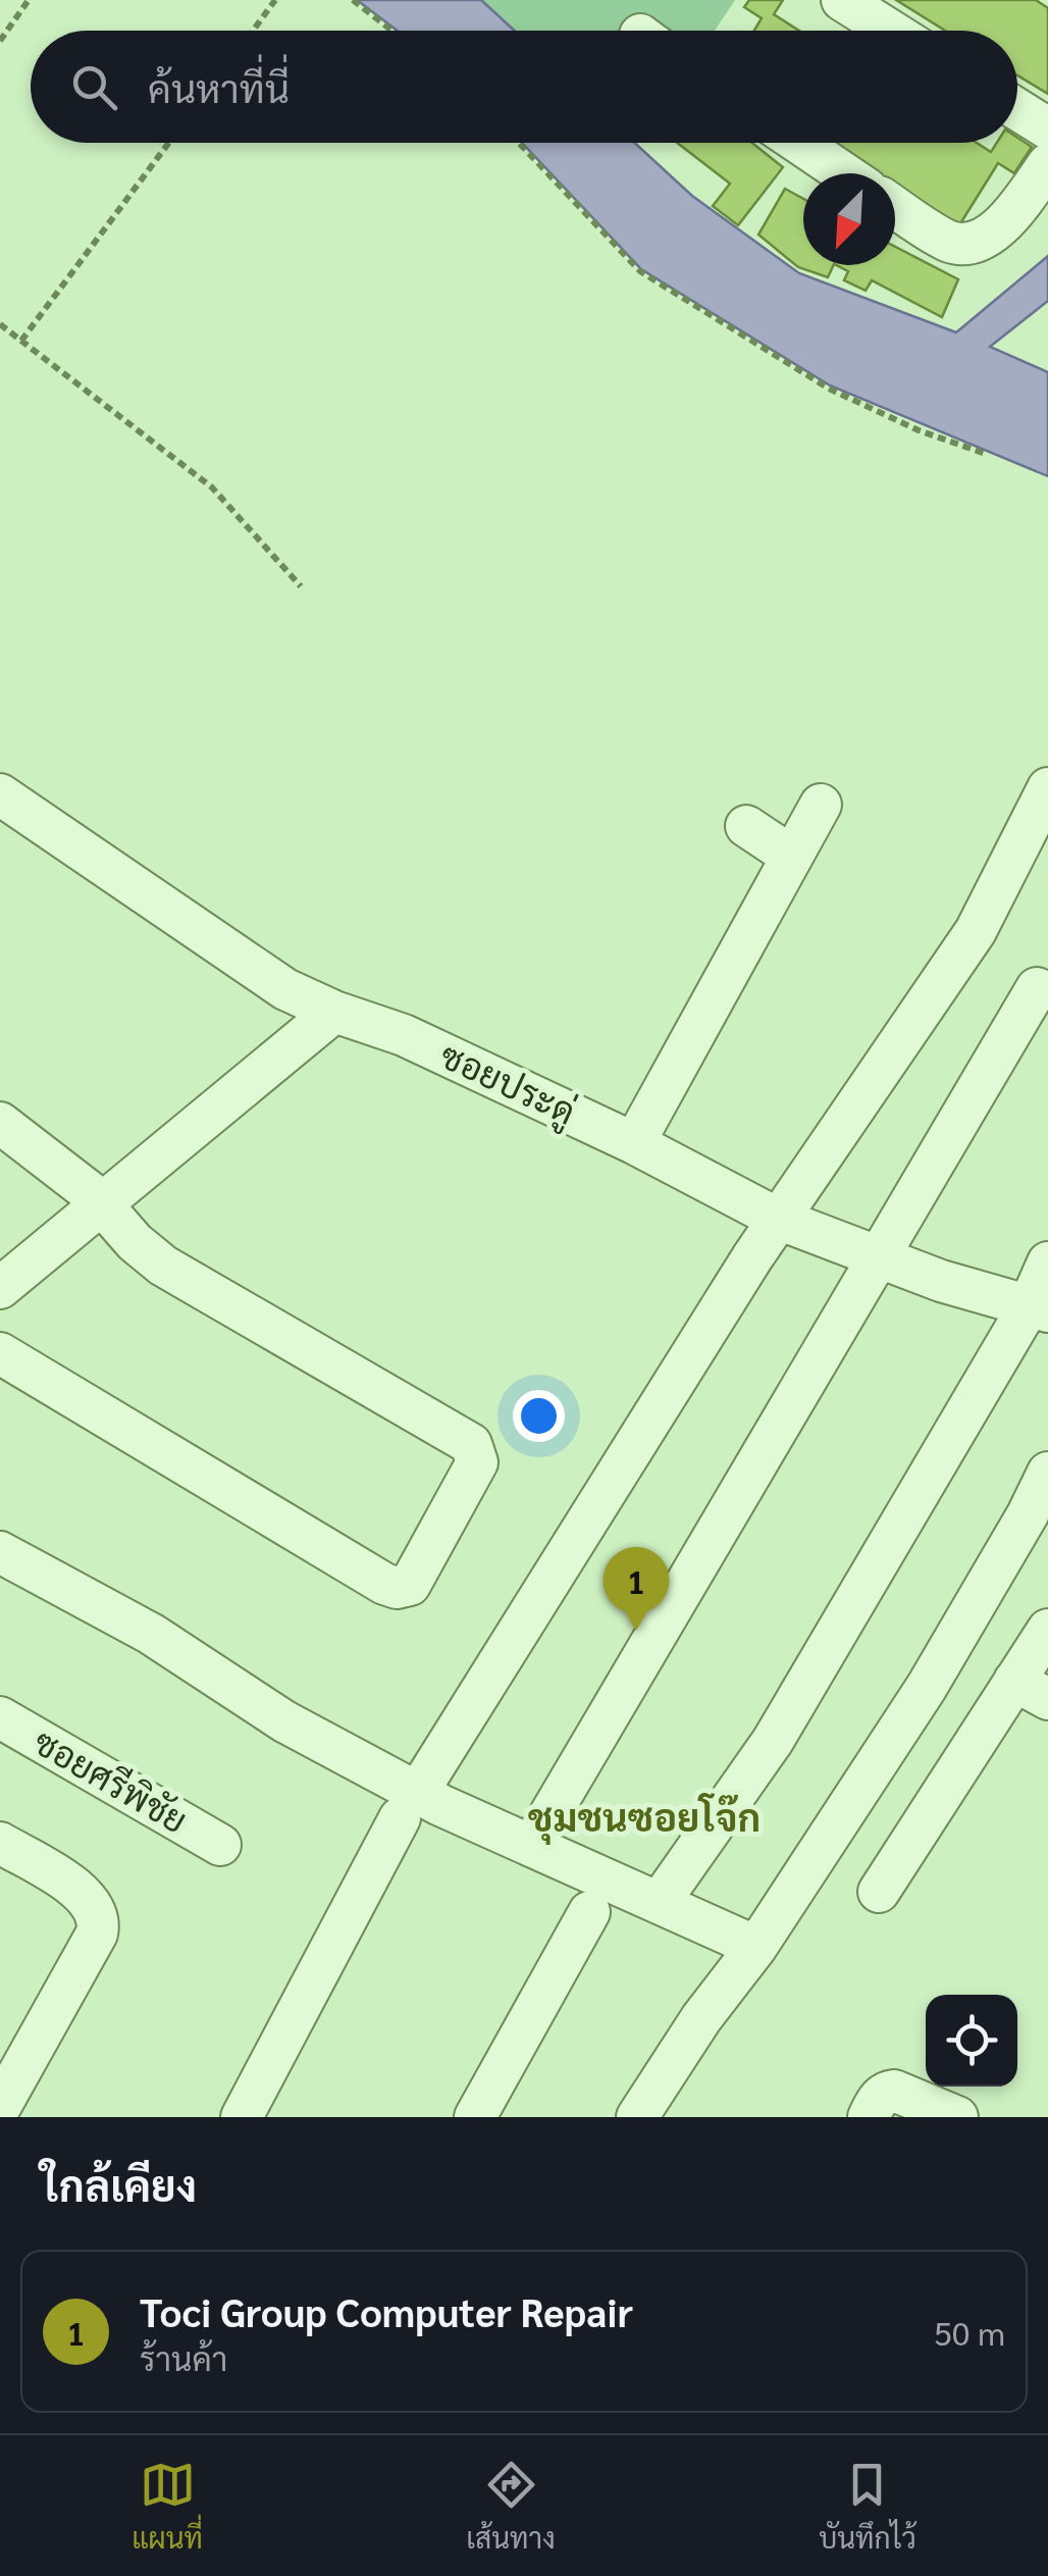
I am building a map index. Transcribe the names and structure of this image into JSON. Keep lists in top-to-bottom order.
{
  "streets": {
    "street": ["ซอยประดู่", "ซอยศรีพิชัย"]
  },
  "districts": ["ชุมชนซอยโจ๊ก"],
  "north": "bottom left",
  "page": {
    "search": "ค้นหาที่นี่",
    "pins": "1",
    "heading": "ใกล้เคียง",
    "list": [
      {
        "mark": "1",
        "name": "Toci Group Computer Repair",
        "note": "ร้านค้า",
        "value": "50 m"
      }
    ],
    "nav": ["แผนที่", "เส้นทาง", "บันทึกไว้"]
  }
}
